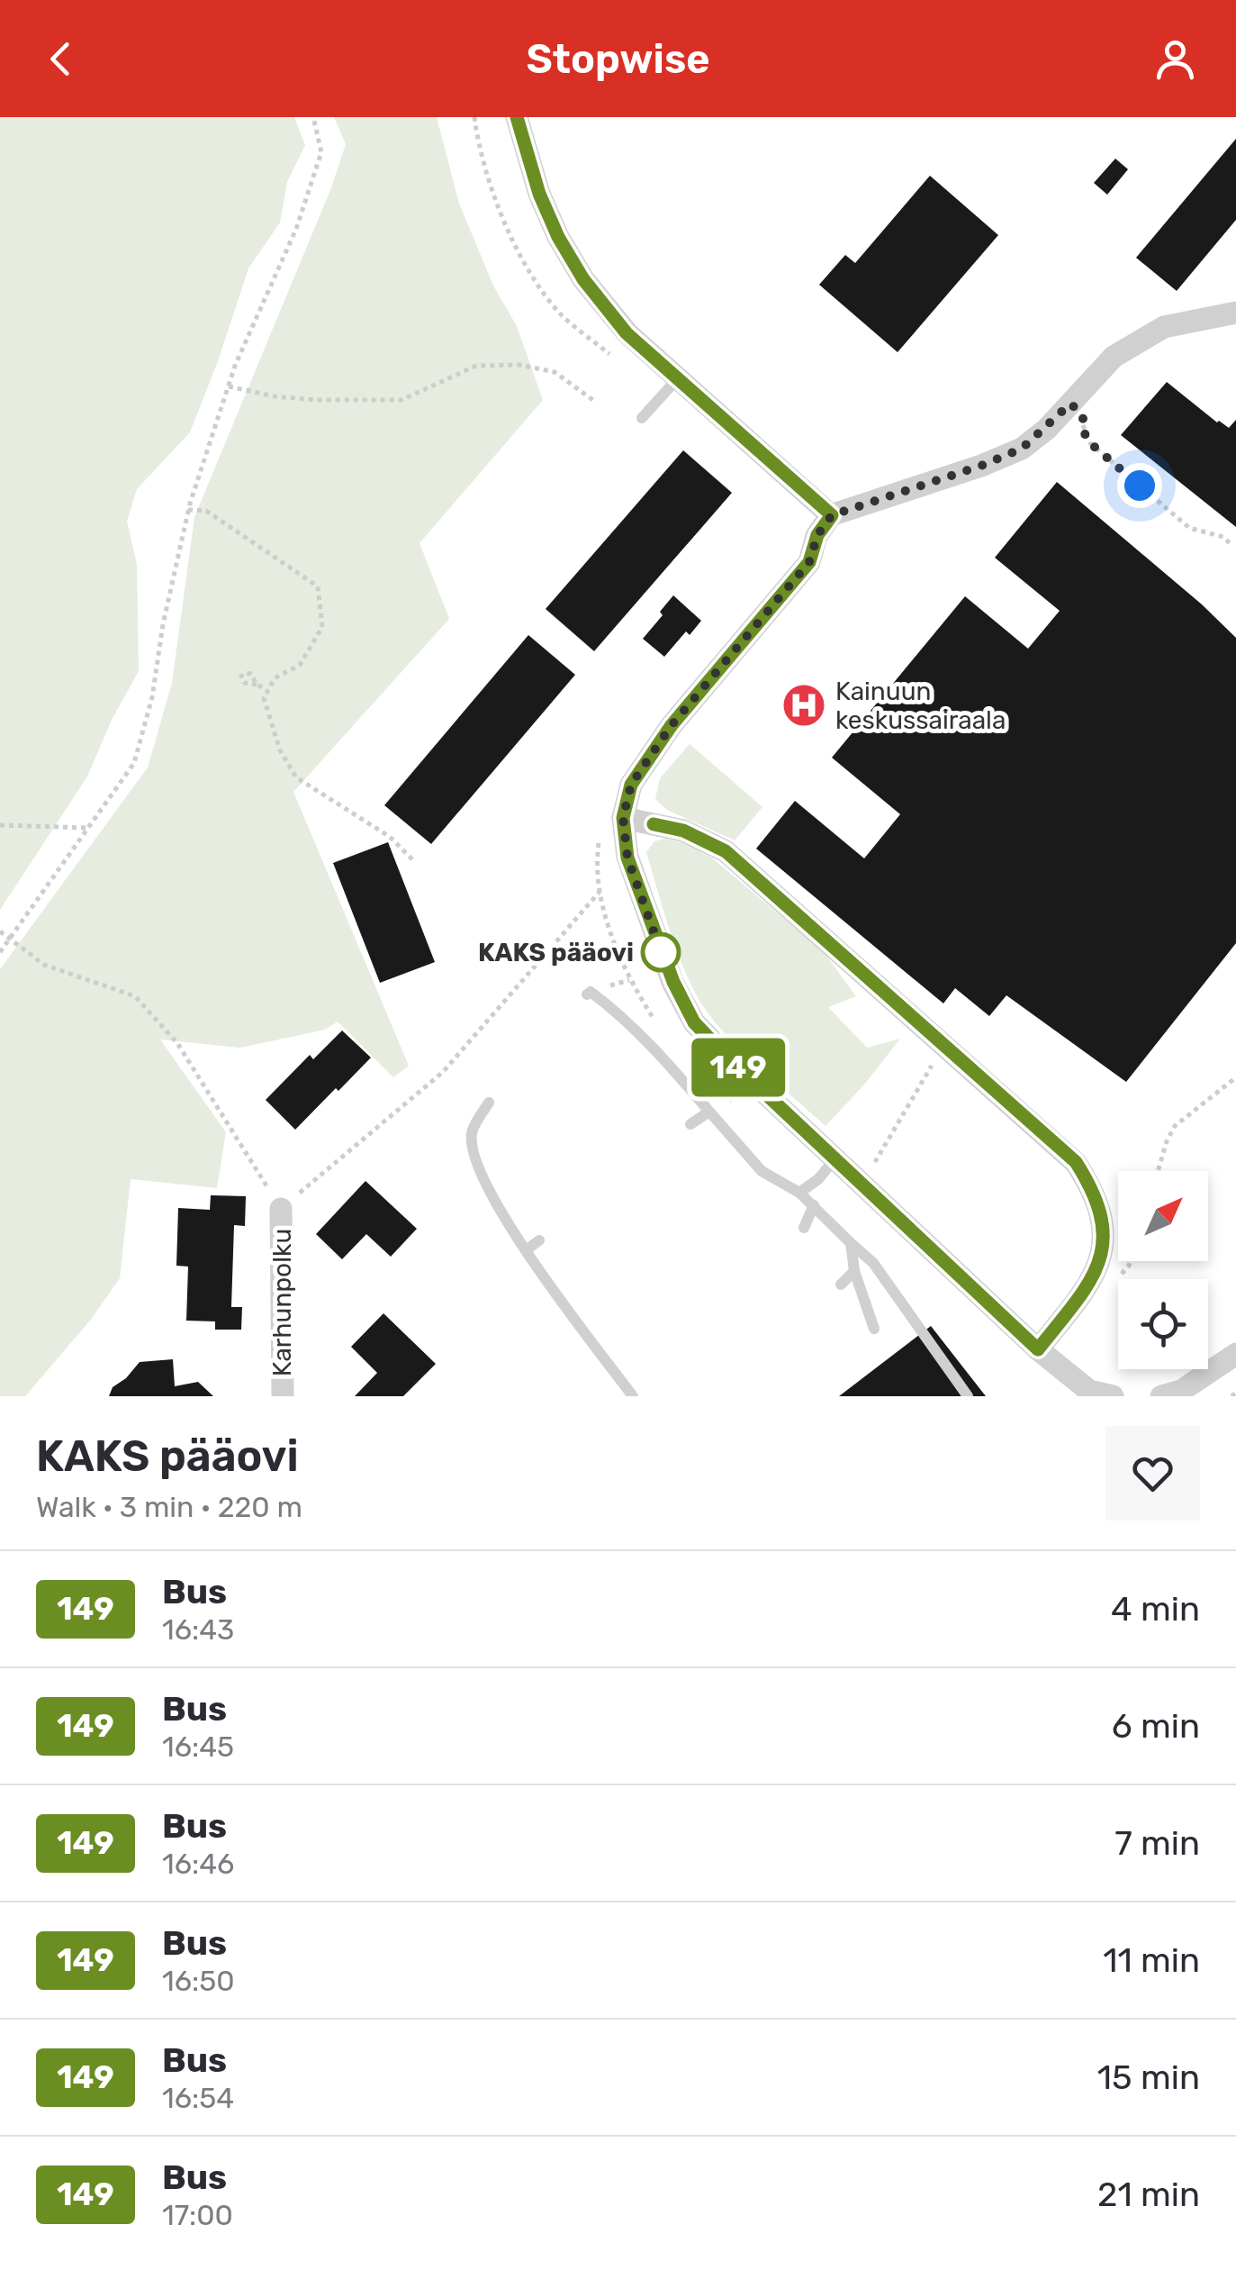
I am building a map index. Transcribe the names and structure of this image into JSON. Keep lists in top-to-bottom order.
{
  "streets": {
    "street": ["Karhunpolku"]
  },
  "places": {
    "hospital": ["Kainuun keskussairaala"],
    "other": ["KAKS pääovi"]
  },
  "lines": ["bus line 149"],
  "north": "top right",
  "page": {
    "header": "Stopwise",
    "on_map": "149",
    "heading": ["KAKS pääovi", "Walk · 3 min · 220 m"],
    "list": [
      {
        "mark": "149",
        "name": "Bus",
        "note": "16:43",
        "value": "4 min"
      },
      {
        "mark": "149",
        "name": "Bus",
        "note": "16:45",
        "value": "6 min"
      },
      {
        "mark": "149",
        "name": "Bus",
        "note": "16:46",
        "value": "7 min"
      },
      {
        "mark": "149",
        "name": "Bus",
        "note": "16:50",
        "value": "11 min"
      },
      {
        "mark": "149",
        "name": "Bus",
        "note": "16:54",
        "value": "15 min"
      },
      {
        "mark": "149",
        "name": "Bus",
        "note": "17:00",
        "value": "21 min"
      }
    ]
  }
}
